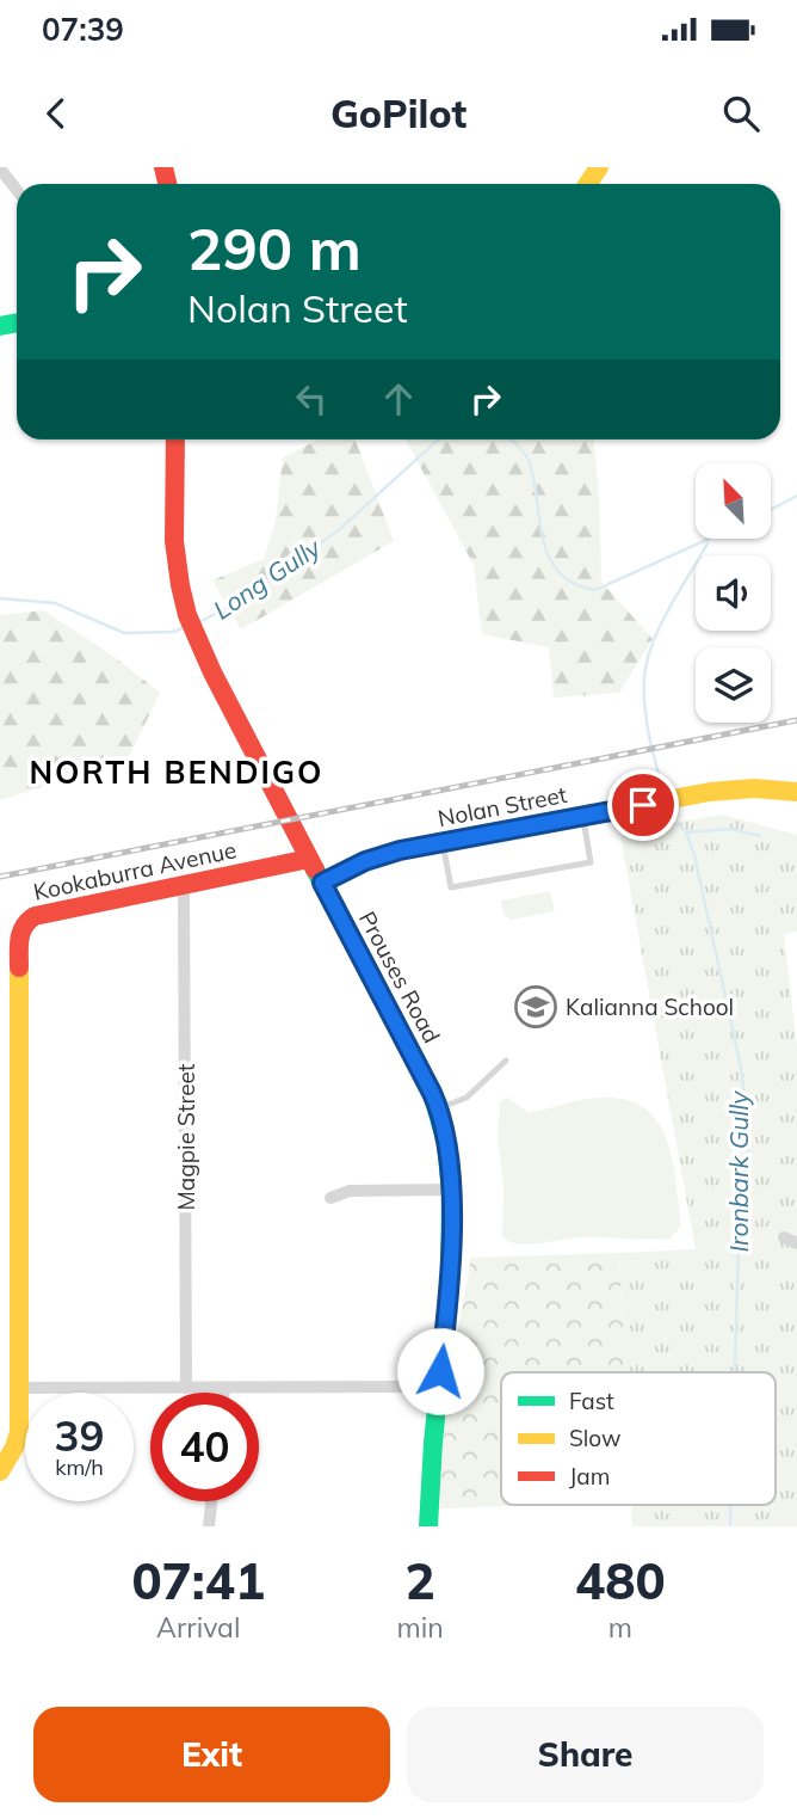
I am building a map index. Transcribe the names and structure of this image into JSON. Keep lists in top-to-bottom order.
{
  "streets": {
    "street": [
      "Nolan Street",
      "Kookaburra Avenue",
      "Prouses Road",
      "Magpie Street"
    ]
  },
  "crossings": [
    ["Nolan Street", "Prouses Road"],
    ["Kookaburra Avenue", "Prouses Road"],
    ["Kookaburra Avenue", "Magpie Street"]
  ],
  "districts": ["NORTH BENDIGO"],
  "water": ["Long Gully", "Ironbark Gully"],
  "places": {
    "school or university": ["Kalianna School"]
  },
  "legend": ["Fast", "Slow", "Jam"],
  "north": "top left",
  "page": {
    "status": "07:39",
    "header": "GoPilot",
    "turn": ["290 m", "Nolan Street"],
    "speed": "39 km/h",
    "limit": "40",
    "eta": [
      "07:41",
      "Arrival",
      "2",
      "min",
      "480",
      "m"
    ],
    "buttons": ["Exit", "Share"]
  }
}
